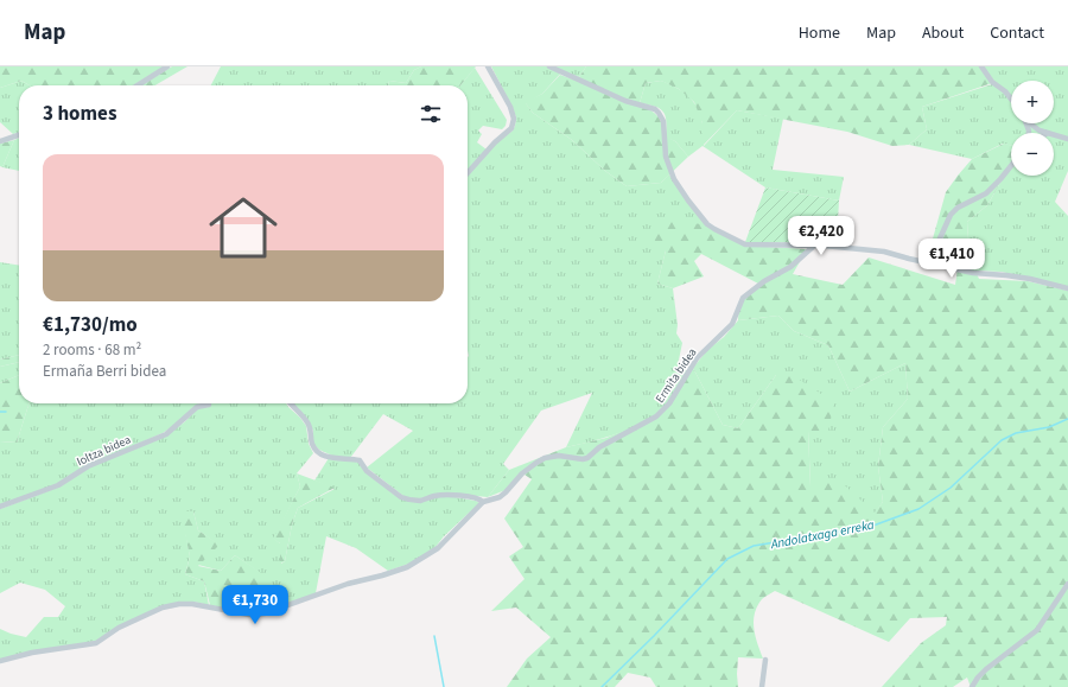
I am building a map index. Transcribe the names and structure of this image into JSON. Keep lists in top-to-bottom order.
{
  "streets": {
    "street": ["Ermita bidea", "Ioltza bidea"]
  },
  "water": ["Andolatxaga erreka"],
  "page": {
    "header": "Map",
    "nav": [
      "Home",
      "Map",
      "About",
      "Contact"
    ],
    "map_buttons": ["+", "−"],
    "heading": "3 homes",
    "list": [
      {
        "name": "€1,730/mo",
        "note": "2 rooms · 68 m² · Ermaña Berri bidea"
      }
    ],
    "price": ["€2,420", "€1,410", "€1,730"]
  }
}
